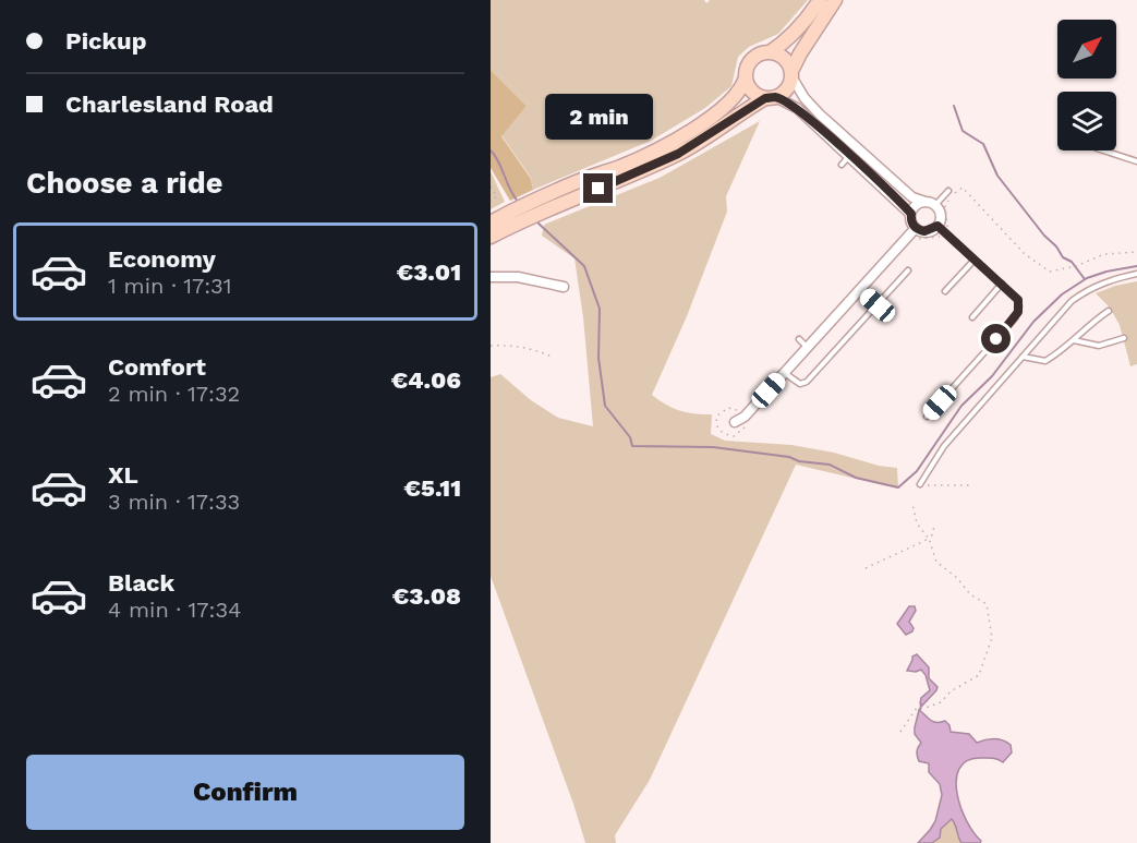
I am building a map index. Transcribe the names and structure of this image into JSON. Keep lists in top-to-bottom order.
{
  "north": "top right",
  "page": {
    "banner": ["Pickup", "Charlesland Road"],
    "bubble": "2 min",
    "heading": "Choose a ride",
    "list": [
      {
        "name": "Economy",
        "note": "1 min · 17:31",
        "value": "€3.01"
      },
      {
        "name": "Comfort",
        "note": "2 min · 17:32",
        "value": "€4.06"
      },
      {
        "name": "XL",
        "note": "3 min · 17:33",
        "value": "€5.11"
      },
      {
        "name": "Black",
        "note": "4 min · 17:34",
        "value": "€3.08"
      }
    ],
    "buttons": "Confirm"
  }
}
